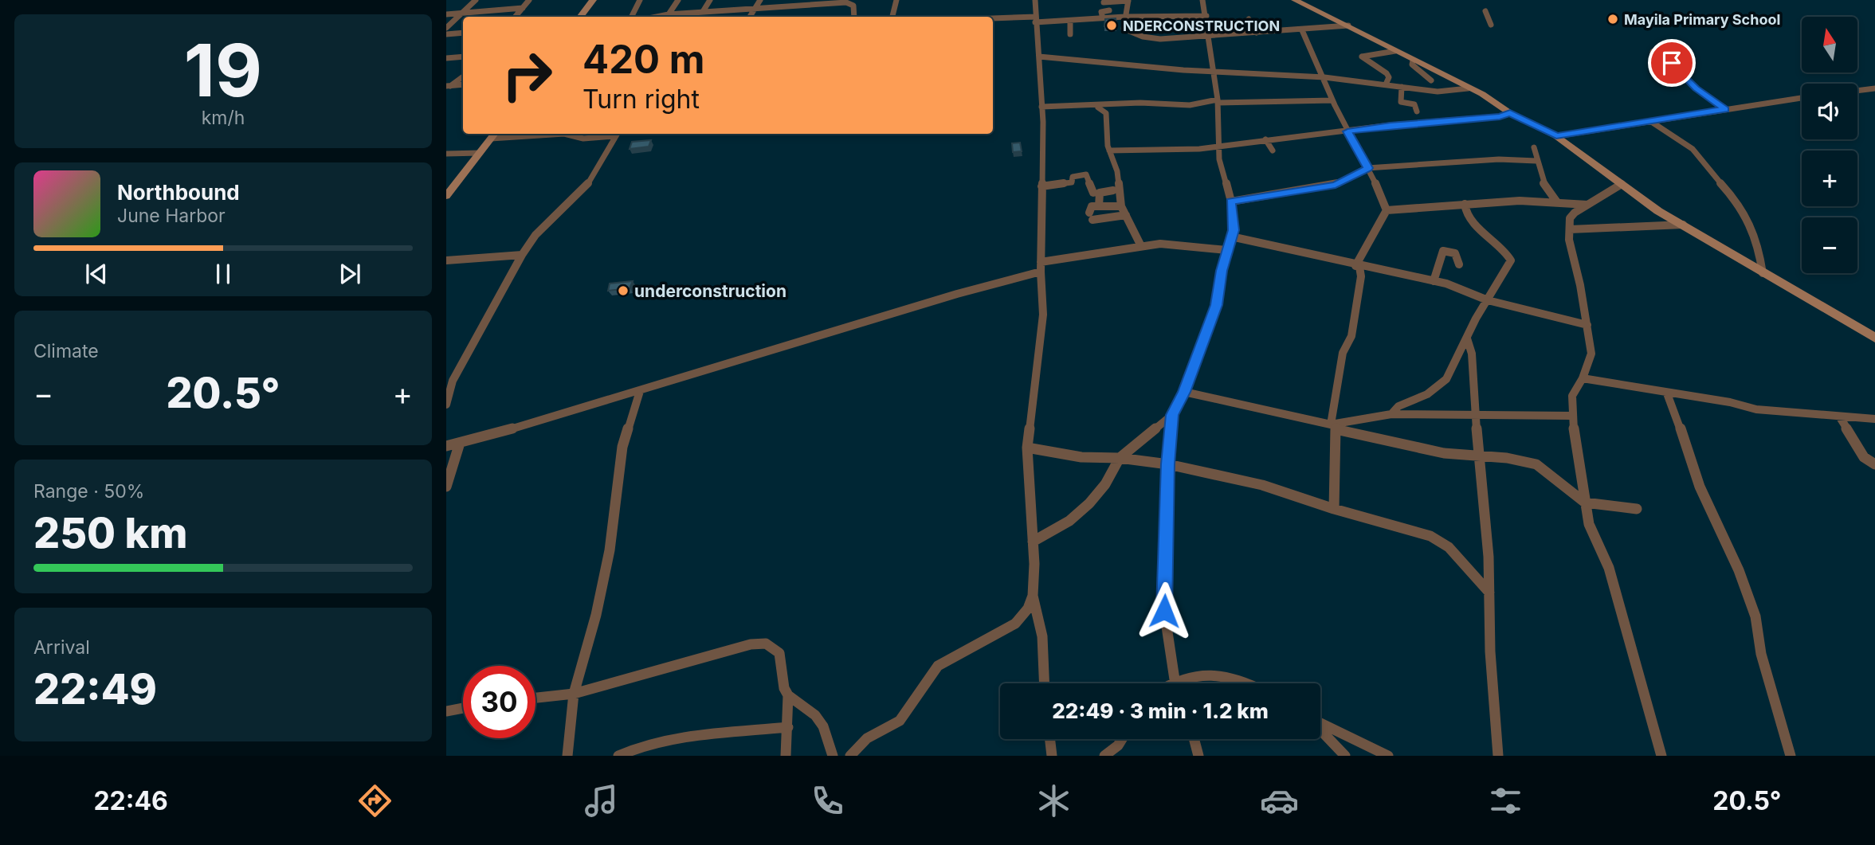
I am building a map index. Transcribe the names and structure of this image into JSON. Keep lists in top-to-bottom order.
{
  "places": ["Mayila Primary School", "NDERCONSTRUCTION", "underconstruction"],
  "north": "top",
  "page": {
    "tile": [
      ["19", "km/h"],
      "Climate",
      ["Range · 50%", "250 km"],
      ["Arrival", "22:49"]
    ],
    "map_buttons": ["+", "−"],
    "turn": ["420 m", "Turn right"],
    "song": ["Northbound", "June Harbor"],
    "heat": ["−", "20.5°", "+"],
    "limit": "30",
    "trip": "22:49 · 3 min · 1.2 km",
    "tabs": ["22:46", "20.5°"]
  }
}
